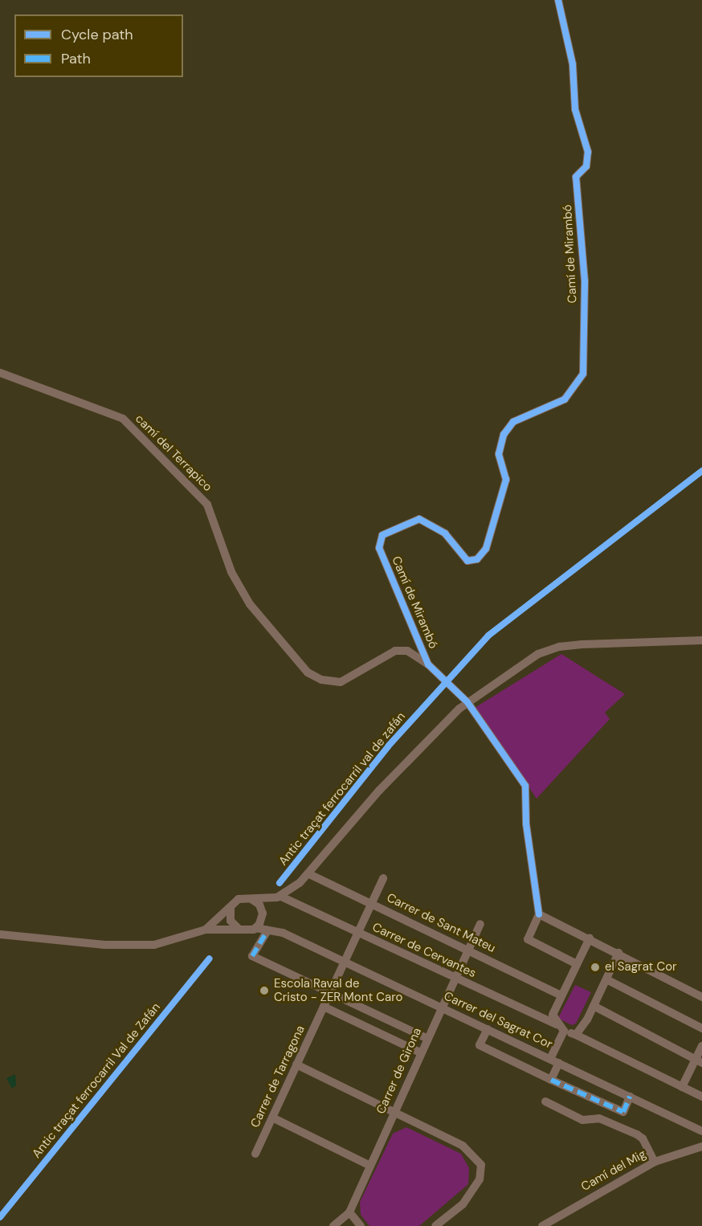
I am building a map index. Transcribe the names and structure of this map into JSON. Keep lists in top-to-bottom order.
{
  "streets": {
    "street": [
      "Camí de Mirambó",
      "camí del Terrapico",
      "Carrer de Sant Mateu",
      "Carrer de Cervantes",
      "Carrer del Sagrat Cor",
      "Carrer de Girona",
      "Carrer de Tarragona",
      "Camí del Mig"
    ],
    "cycle path": ["Antic traçat ferrocarril val de zafán", "Antic traçat ferrocarril Val de Zafán"]
  },
  "crossings": [
    ["Camí de Mirambó", "camí del Terrapico"],
    ["Carrer de Sant Mateu", "Carrer de Girona"],
    ["Carrer de Sant Mateu", "Carrer de Tarragona"],
    ["Carrer de Cervantes", "Carrer de Girona"],
    ["Carrer de Cervantes", "Carrer de Tarragona"],
    ["Carrer del Sagrat Cor", "Carrer de Girona"],
    ["Carrer del Sagrat Cor", "Carrer de Tarragona"]
  ],
  "places": ["el Sagrat Cor", "Escola Raval de Cristo - ZER Mont Caro"],
  "legend": ["Cycle path", "Path"]
}
